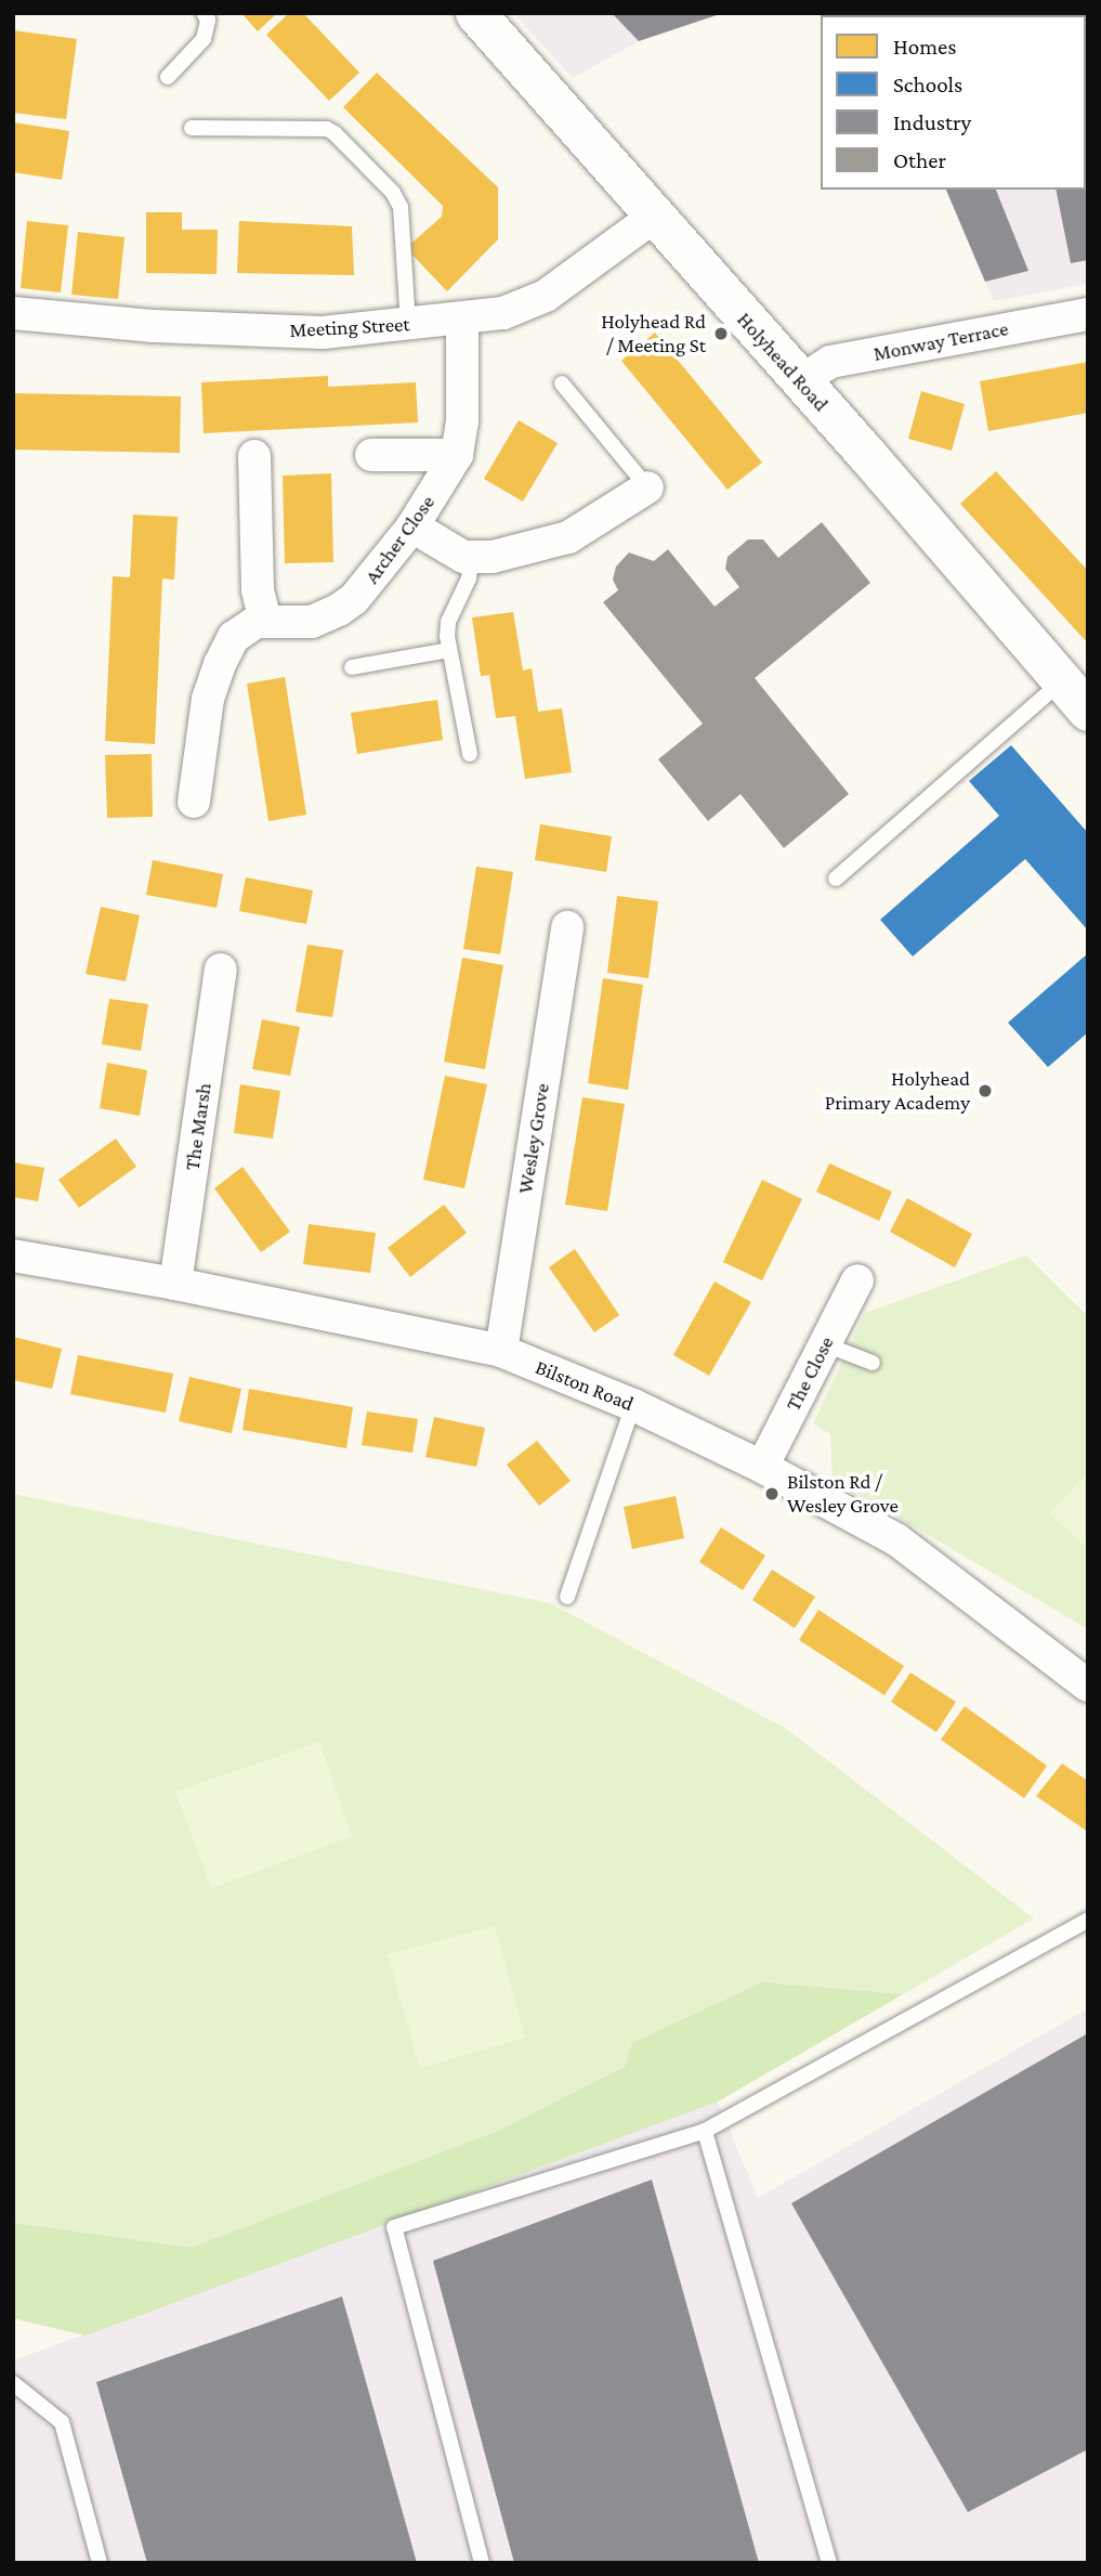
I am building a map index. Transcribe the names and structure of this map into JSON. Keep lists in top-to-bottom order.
{
  "streets": {
    "street": [
      "Meeting Street",
      "Monway Terrace",
      "Holyhead Road",
      "Archer Close",
      "The Marsh",
      "Wesley Grove",
      "The Close",
      "Bilston Road"
    ]
  },
  "crossings": [
    ["Meeting Street", "Holyhead Road"],
    ["Meeting Street", "Archer Close"],
    ["Monway Terrace", "Holyhead Road"],
    ["The Marsh", "Bilston Road"],
    ["Wesley Grove", "Bilston Road"],
    ["The Close", "Bilston Road"]
  ],
  "places": ["Holyhead Rd / Meeting St", "Holyhead Primary Academy", "Bilston Rd / Wesley Grove"],
  "legend": [
    "Homes",
    "Schools",
    "Industry",
    "Other"
  ]
}
